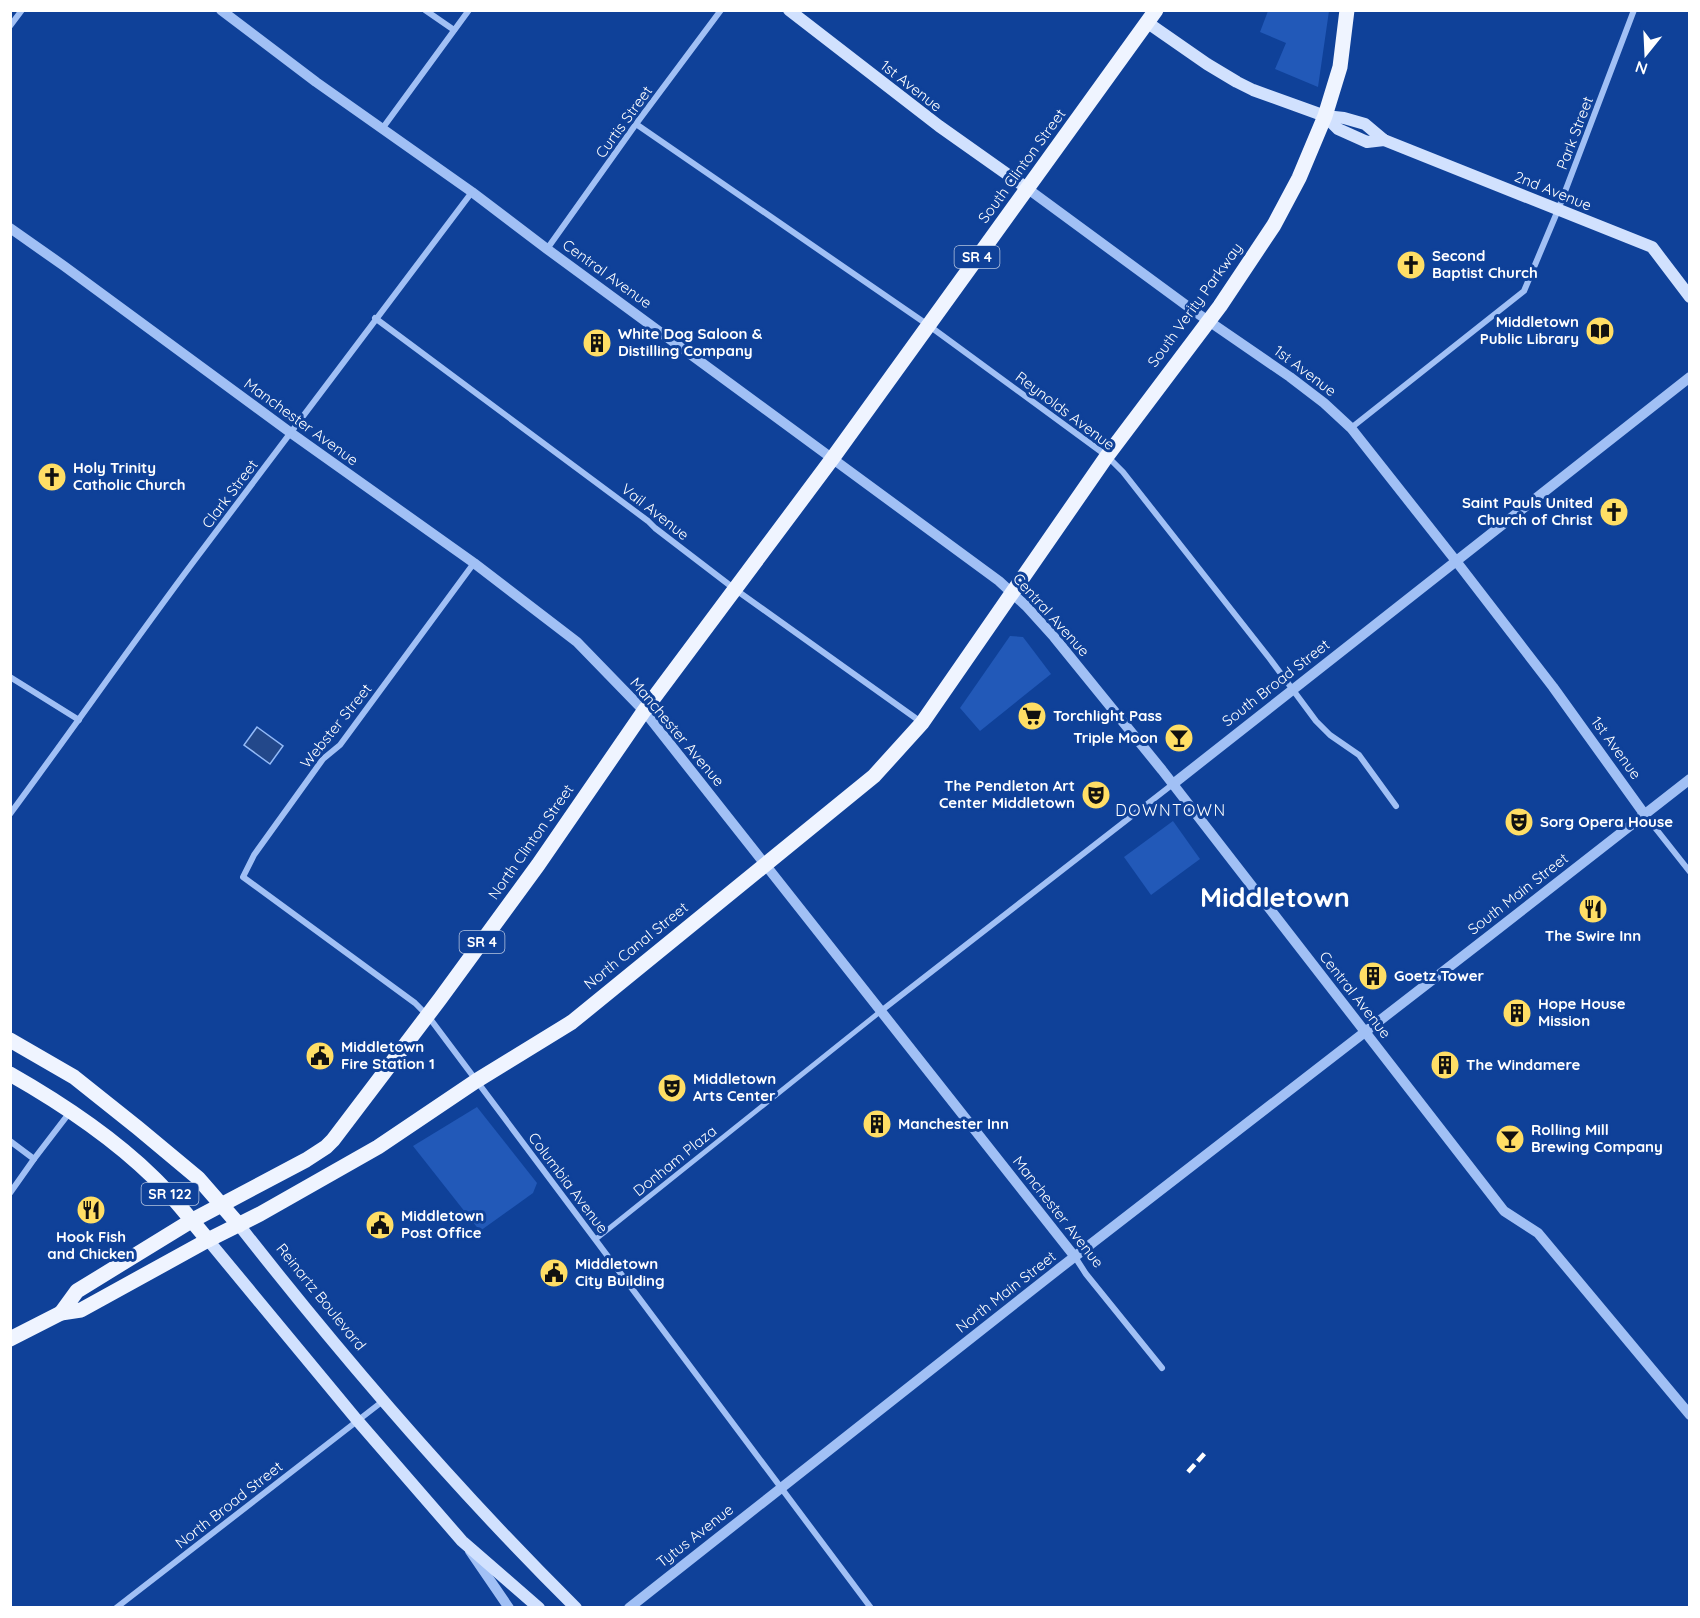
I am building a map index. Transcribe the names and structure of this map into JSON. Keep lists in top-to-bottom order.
{
  "streets": {
    "main road": [
      "1st Avenue",
      "South Clinton Street",
      "2nd Avenue",
      "SR 4",
      "South Verity Parkway",
      "North Clinton Street",
      "North Canal Street",
      "SR 122",
      "Reinartz Boulevard"
    ],
    "street": [
      "Curtis Street",
      "Park Street",
      "Central Avenue",
      "Reynolds Avenue",
      "Manchester Avenue",
      "Clark Street",
      "Vail Avenue",
      "South Broad Street",
      "Webster Street",
      "South Main Street",
      "Donham Plaza",
      "Columbia Avenue",
      "North Main Street",
      "North Broad Street",
      "Tytus Avenue"
    ]
  },
  "crossings": [
    ["1st Avenue", "Park Street"],
    ["1st Avenue", "South Clinton Street"],
    ["1st Avenue", "South Verity Parkway"],
    ["1st Avenue", "South Broad Street"],
    ["1st Avenue", "South Main Street"],
    ["Curtis Street", "Central Avenue"],
    ["Curtis Street", "Reynolds Avenue"],
    ["Park Street", "2nd Avenue"],
    ["South Clinton Street", "2nd Avenue"],
    ["South Clinton Street", "Central Avenue"],
    ["South Clinton Street", "Reynolds Avenue"],
    ["South Clinton Street", "North Clinton Street"],
    ["2nd Avenue", "South Verity Parkway"],
    ["SR 4", "North Clinton Street"],
    ["SR 4", "North Canal Street"],
    ["SR 4", "SR 122"],
    ["SR 4", "Reinartz Boulevard"],
    ["Central Avenue", "South Verity Parkway"],
    ["Central Avenue", "Clark Street"],
    ["Central Avenue", "South Broad Street"],
    ["Central Avenue", "North Clinton Street"],
    ["Central Avenue", "South Main Street"],
    ["Central Avenue", "North Canal Street"],
    ["Central Avenue", "North Main Street"],
    ["South Verity Parkway", "Reynolds Avenue"],
    ["South Verity Parkway", "North Canal Street"],
    ["Reynolds Avenue", "South Broad Street"],
    ["Manchester Avenue", "Clark Street"],
    ["Manchester Avenue", "South Broad Street"],
    ["Manchester Avenue", "Webster Street"],
    ["Manchester Avenue", "North Clinton Street"],
    ["Manchester Avenue", "North Canal Street"],
    ["Manchester Avenue", "Donham Plaza"],
    ["Manchester Avenue", "North Main Street"],
    ["Clark Street", "Vail Avenue"],
    ["Vail Avenue", "North Clinton Street"],
    ["Vail Avenue", "North Canal Street"],
    ["South Broad Street", "Donham Plaza"],
    ["Webster Street", "Columbia Avenue"],
    ["North Clinton Street", "Columbia Avenue"],
    ["North Clinton Street", "Reinartz Boulevard"],
    ["South Main Street", "North Main Street"],
    ["North Canal Street", "Columbia Avenue"],
    ["North Canal Street", "SR 122"],
    ["North Canal Street", "Reinartz Boulevard"],
    ["Donham Plaza", "Columbia Avenue"],
    ["Columbia Avenue", "North Main Street"],
    ["Columbia Avenue", "Tytus Avenue"],
    ["SR 122", "North Broad Street"],
    ["North Main Street", "Tytus Avenue"]
  ],
  "districts": ["DOWNTOWN", "Middletown"],
  "places": {
    "church": ["Second Baptist Church", "Holy Trinity Catholic Church", "Saint Pauls United Church of Christ"],
    "library": ["Middletown Public Library"],
    "building": [
      "White Dog Saloon & Distilling Company",
      "Goetz Tower",
      "Hope House Mission",
      "The Windamere",
      "Manchester Inn"
    ],
    "supermarket": ["Torchlight Pass"],
    "bar": ["Triple Moon", "Rolling Mill Brewing Company"],
    "theatre": ["The Pendleton Art Center Middletown", "Sorg Opera House", "Middletown Arts Center"],
    "restaurant": ["The Swire Inn", "Hook Fish and Chicken"],
    "public building": ["Middletown Fire Station 1", "Middletown Post Office", "Middletown City Building"]
  },
  "north": "bottom"
}
